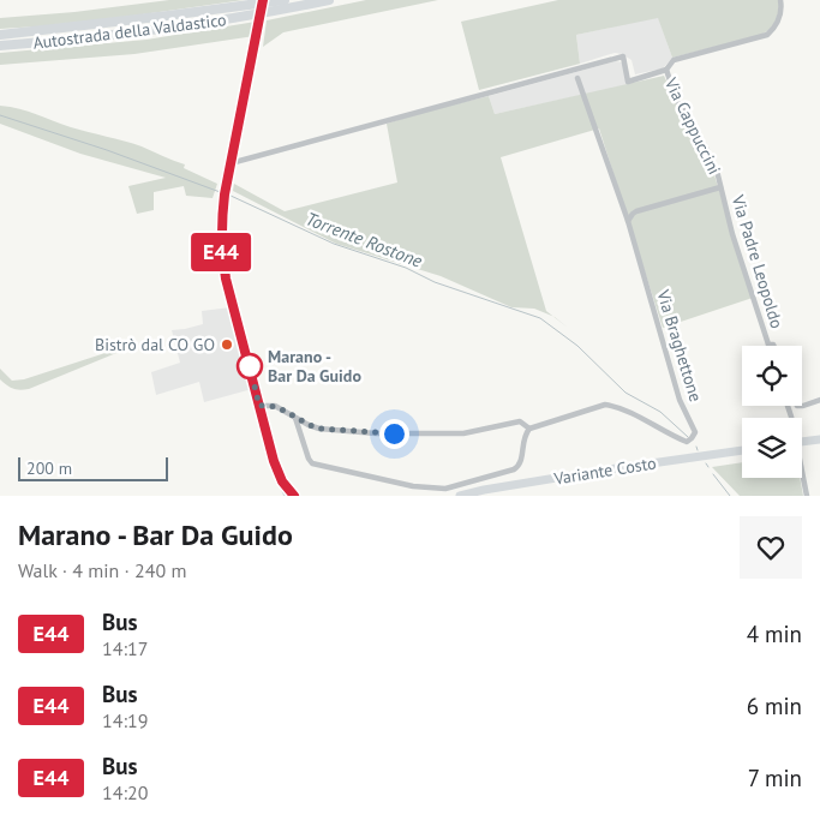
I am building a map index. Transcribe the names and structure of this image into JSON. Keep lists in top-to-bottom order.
{
  "streets": {
    "highway": ["Autostrada della Valdastico", "Variante Costo"],
    "street": ["Via Cappuccini", "Via Padre Leopoldo", "Via Braghettone"]
  },
  "crossings": [
    ["Via Cappuccini", "Via Padre Leopoldo"]
  ],
  "water": ["Torrente Rostone"],
  "places": ["Bistrò dal CO GO", "Marano - Bar Da Guido"],
  "lines": ["bus line E44"],
  "scale_bar": "200 m",
  "page": {
    "on_map": "E44",
    "scale": "200 m",
    "heading": ["Marano - Bar Da Guido", "Walk · 4 min · 240 m"],
    "list": [
      {
        "mark": "E44",
        "name": "Bus",
        "note": "14:17",
        "value": "4 min"
      },
      {
        "mark": "E44",
        "name": "Bus",
        "note": "14:19",
        "value": "6 min"
      },
      {
        "mark": "E44",
        "name": "Bus",
        "note": "14:20",
        "value": "7 min"
      }
    ]
  }
}
